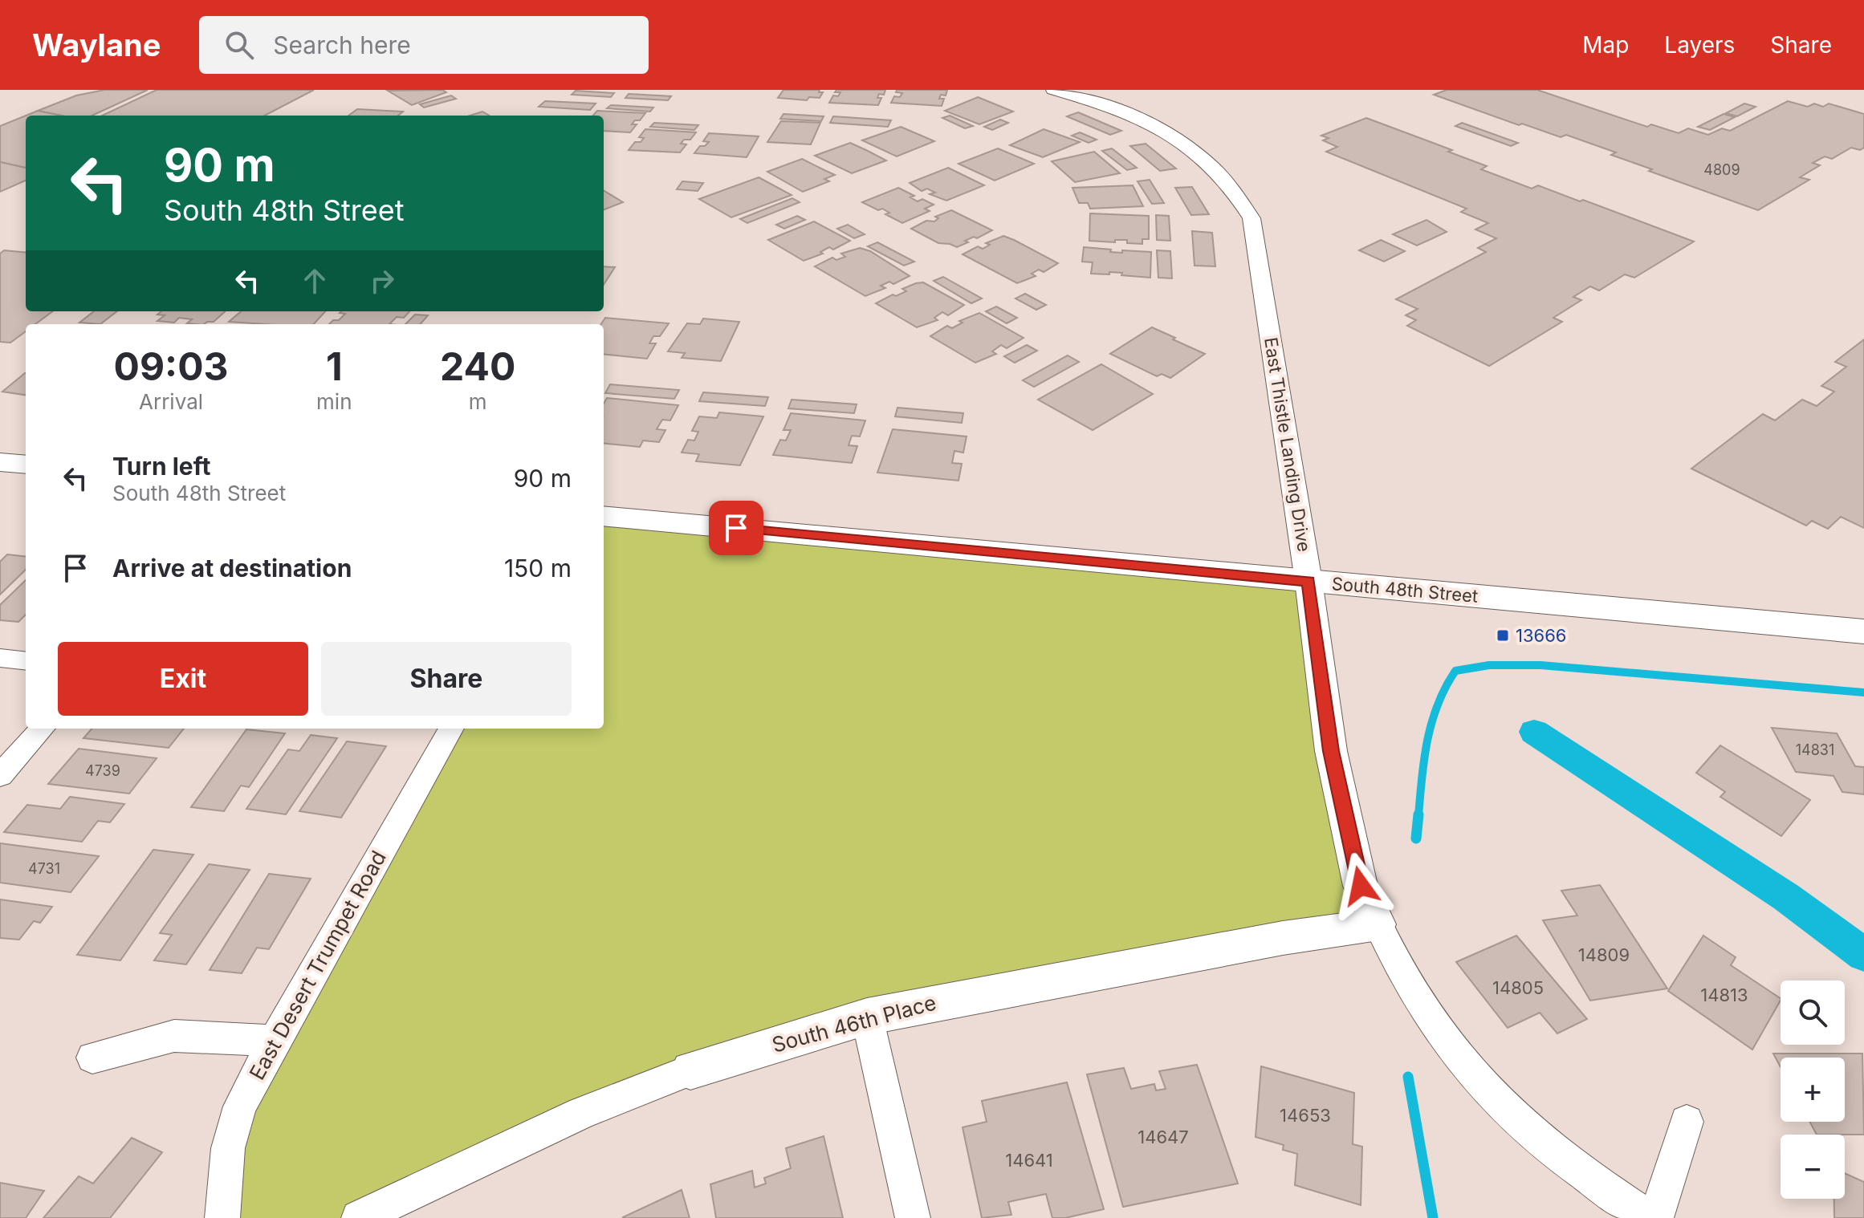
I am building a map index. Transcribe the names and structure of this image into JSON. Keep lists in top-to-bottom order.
{
  "streets": {
    "main road": ["South 48th Street"],
    "street": ["East Thistle Landing Drive", "East Desert Trumpet Road", "South 46th Place"]
  },
  "crossings": [
    ["East Thistle Landing Drive", "South 48th Street"],
    ["East Thistle Landing Drive", "South 46th Place"]
  ],
  "places": {
    "transit": ["13666"]
  },
  "house_numbers": [
    "4809",
    "14831",
    "4739",
    "4731",
    "14809",
    "14805",
    "14813",
    "14653",
    "14647",
    "14641"
  ],
  "page": {
    "header": "Waylane",
    "search": "Search here",
    "nav": ["Map", "Layers", "Share"],
    "turn": ["90 m", "South 48th Street"],
    "eta": [
      "09:03",
      "Arrival",
      "1",
      "min",
      "240",
      "m"
    ],
    "list": [
      {
        "name": "Turn left",
        "note": "South 48th Street",
        "value": "90 m"
      },
      {
        "name": "Arrive at destination",
        "value": "150 m"
      }
    ],
    "buttons": ["Exit", "Share"],
    "map_buttons": ["+", "−"]
  }
}
